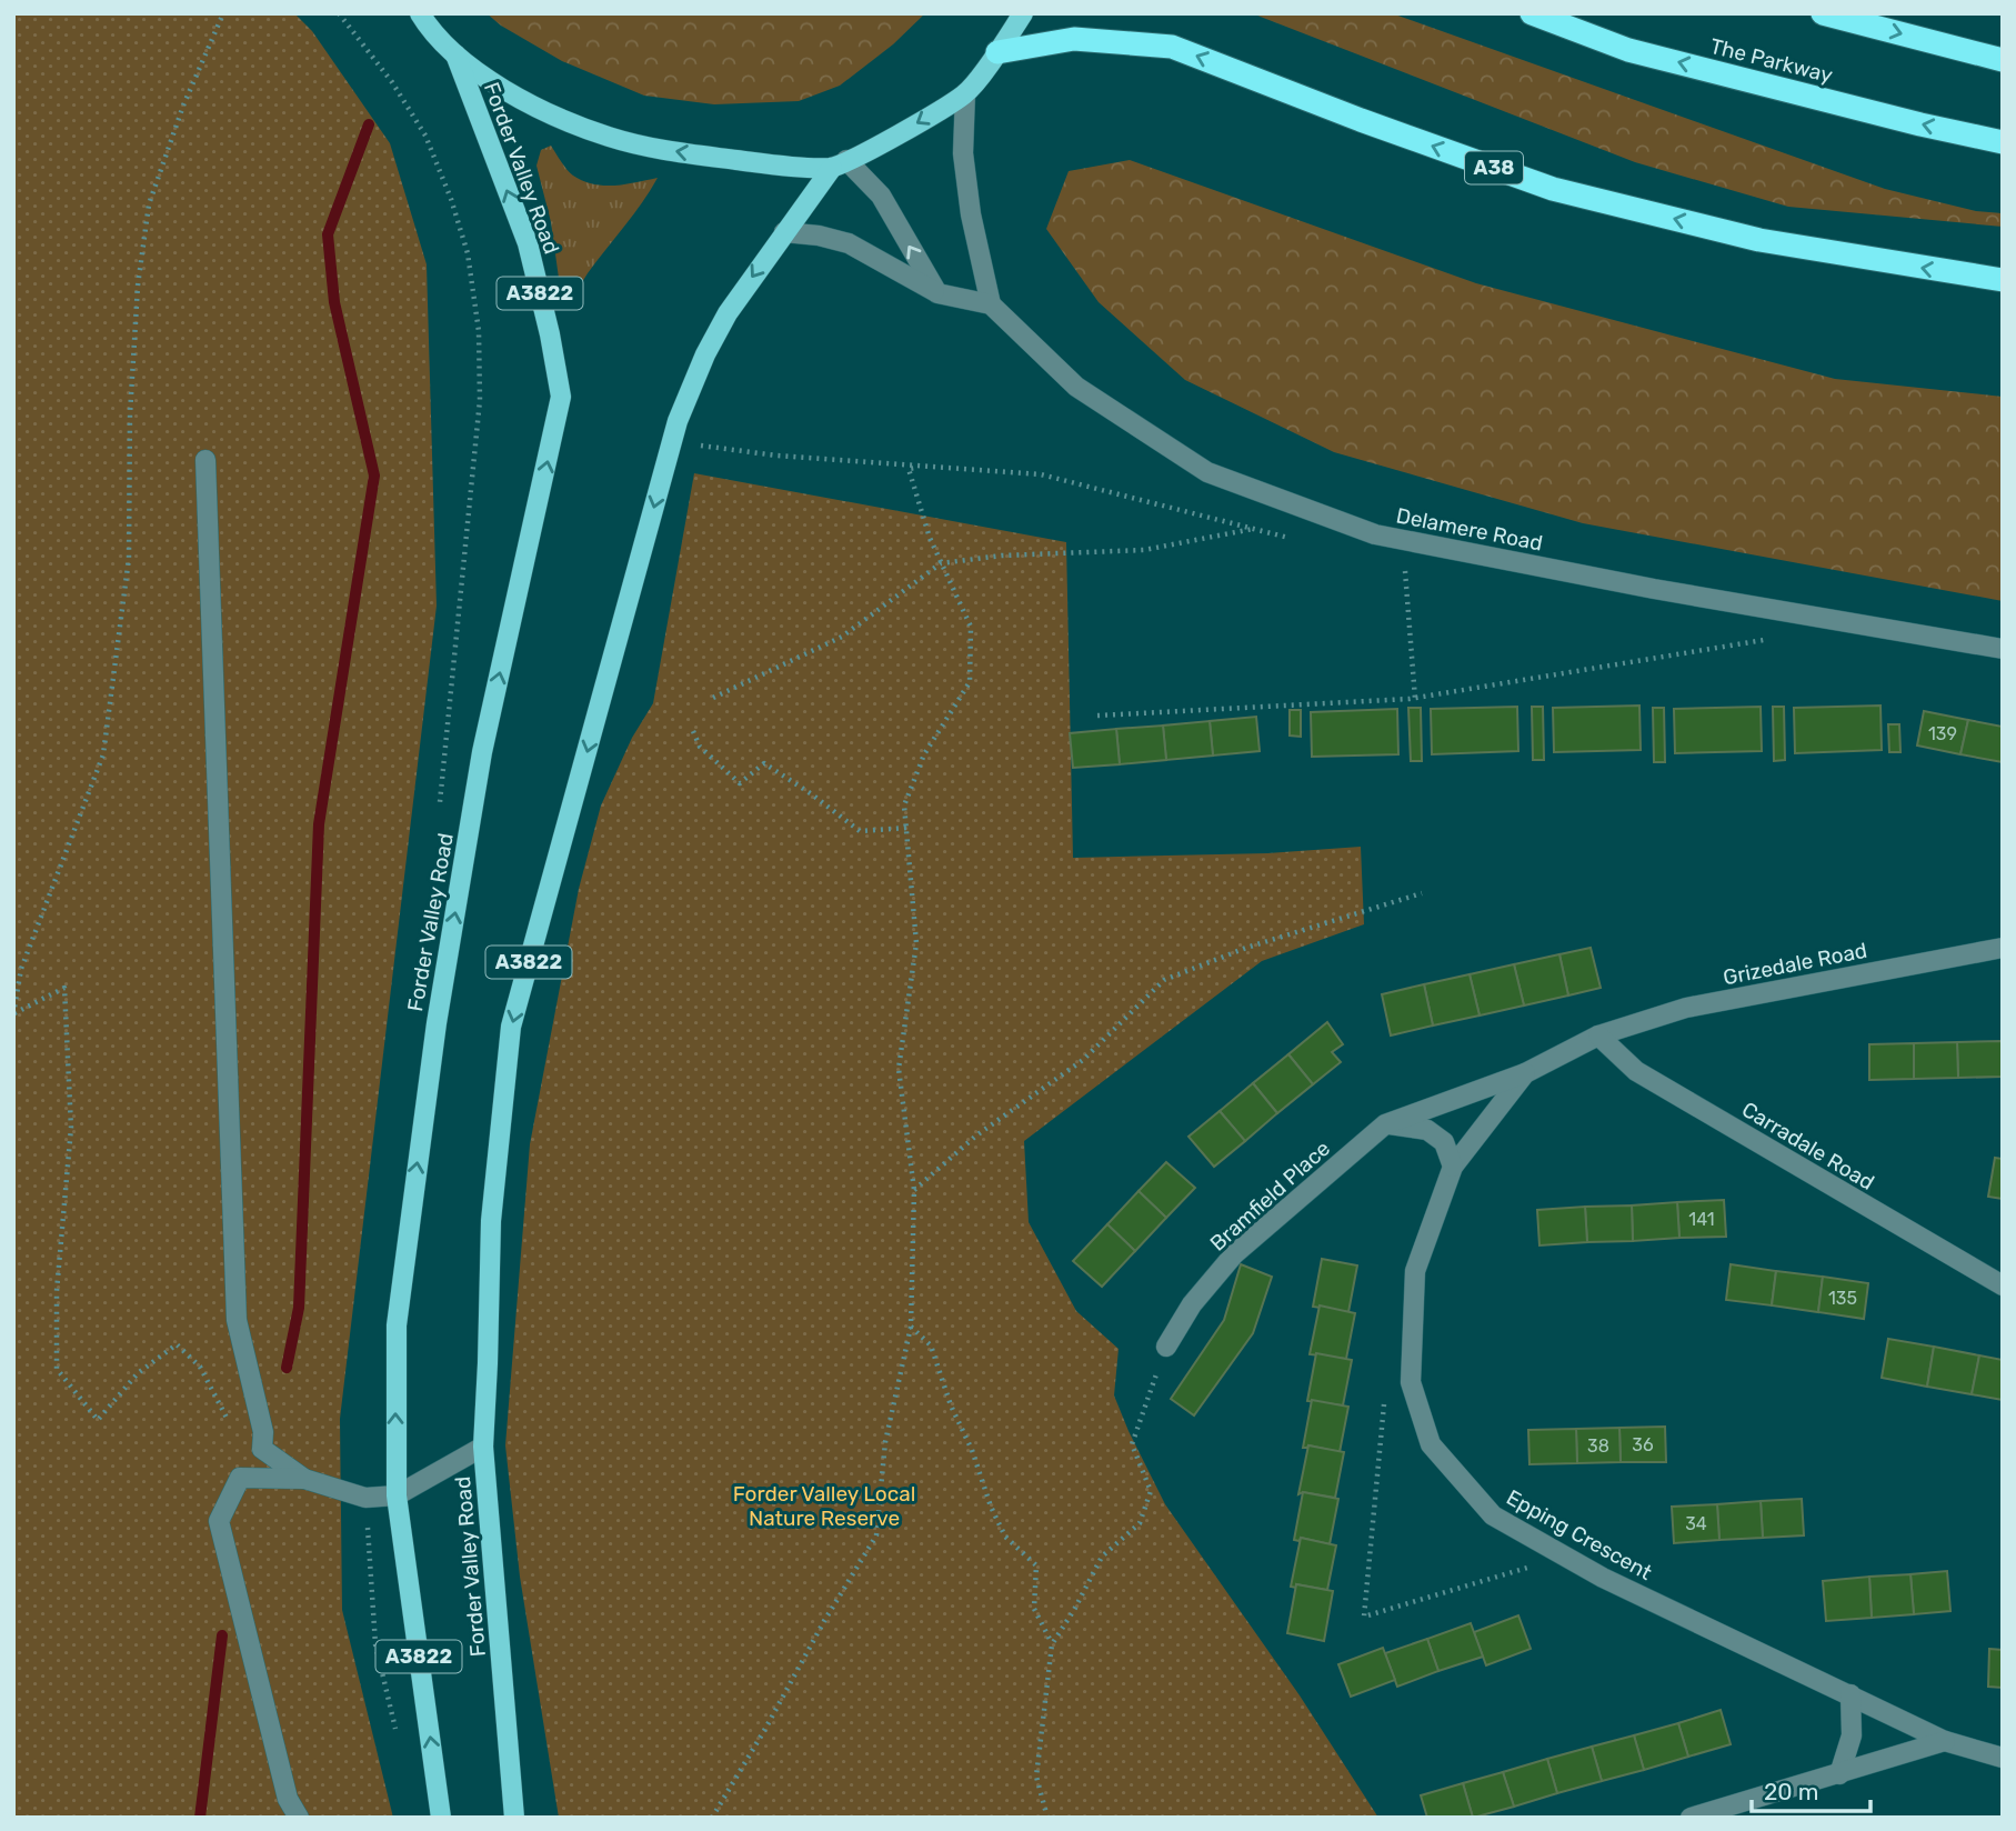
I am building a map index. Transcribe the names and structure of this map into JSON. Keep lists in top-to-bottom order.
{
  "streets": {
    "highway": ["The Parkway", "A38"],
    "main road": ["Forder Valley Road", "A3822"],
    "street": [
      "Delamere Road",
      "Grizedale Road",
      "Carradale Road",
      "Bramfield Place",
      "Epping Crescent"
    ]
  },
  "crossings": [
    ["Grizedale Road", "Carradale Road"],
    ["Grizedale Road", "Epping Crescent"],
    ["Carradale Road", "Epping Crescent"],
    ["Bramfield Place", "Epping Crescent"]
  ],
  "parks": ["Forder Valley Local Nature Reserve"],
  "house_numbers": [
    "139",
    "141",
    "135",
    "36",
    "38",
    "34"
  ],
  "scale_bar": "20 m"
}
